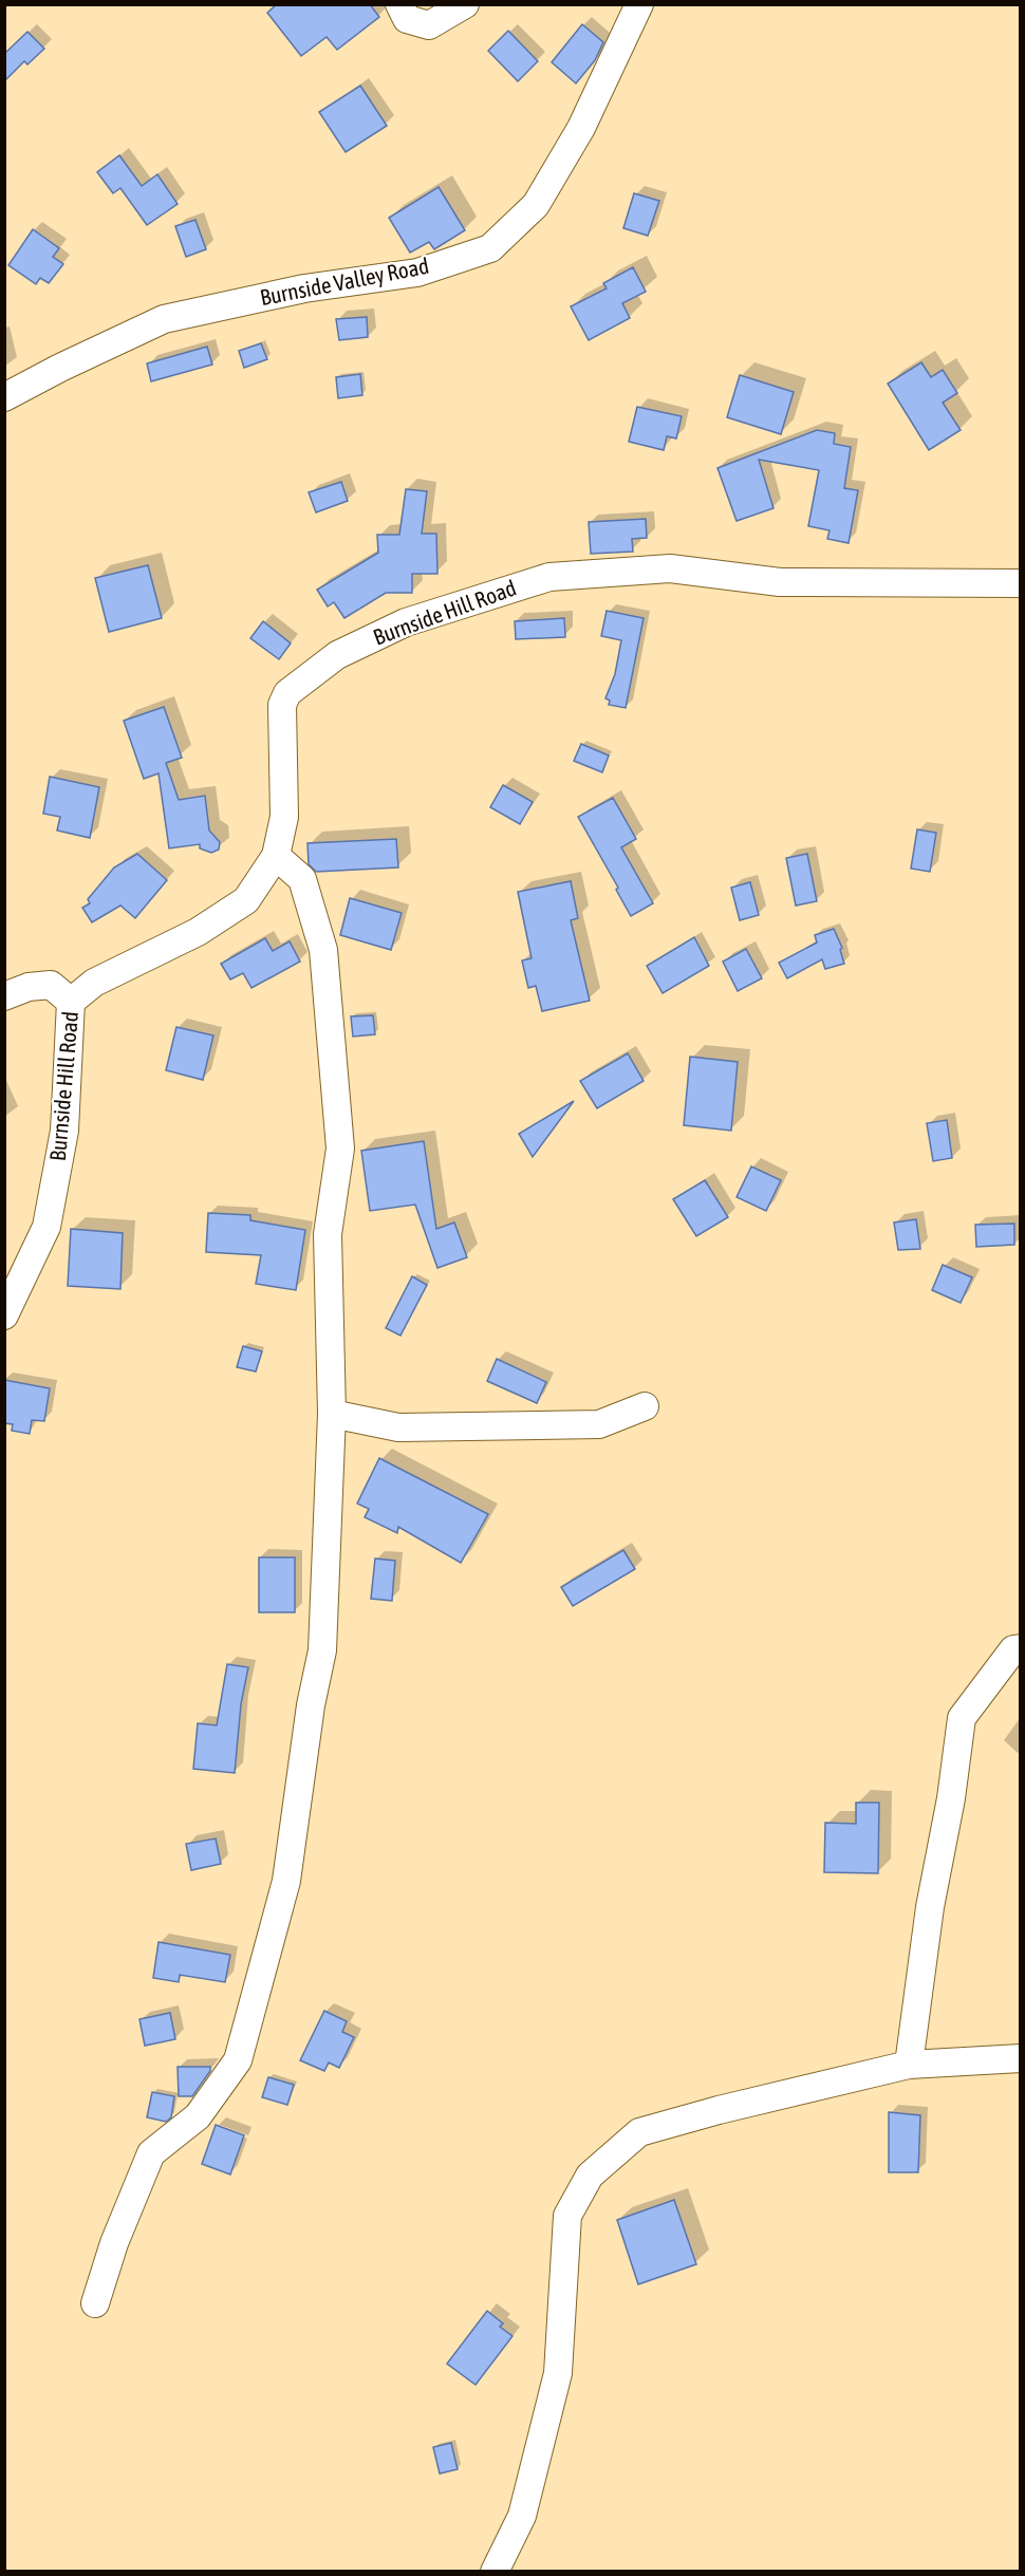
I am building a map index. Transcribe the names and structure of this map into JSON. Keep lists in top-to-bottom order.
{
  "streets": {
    "street": ["Burnside Valley Road", "Burnside Hill Road"]
  }
}
